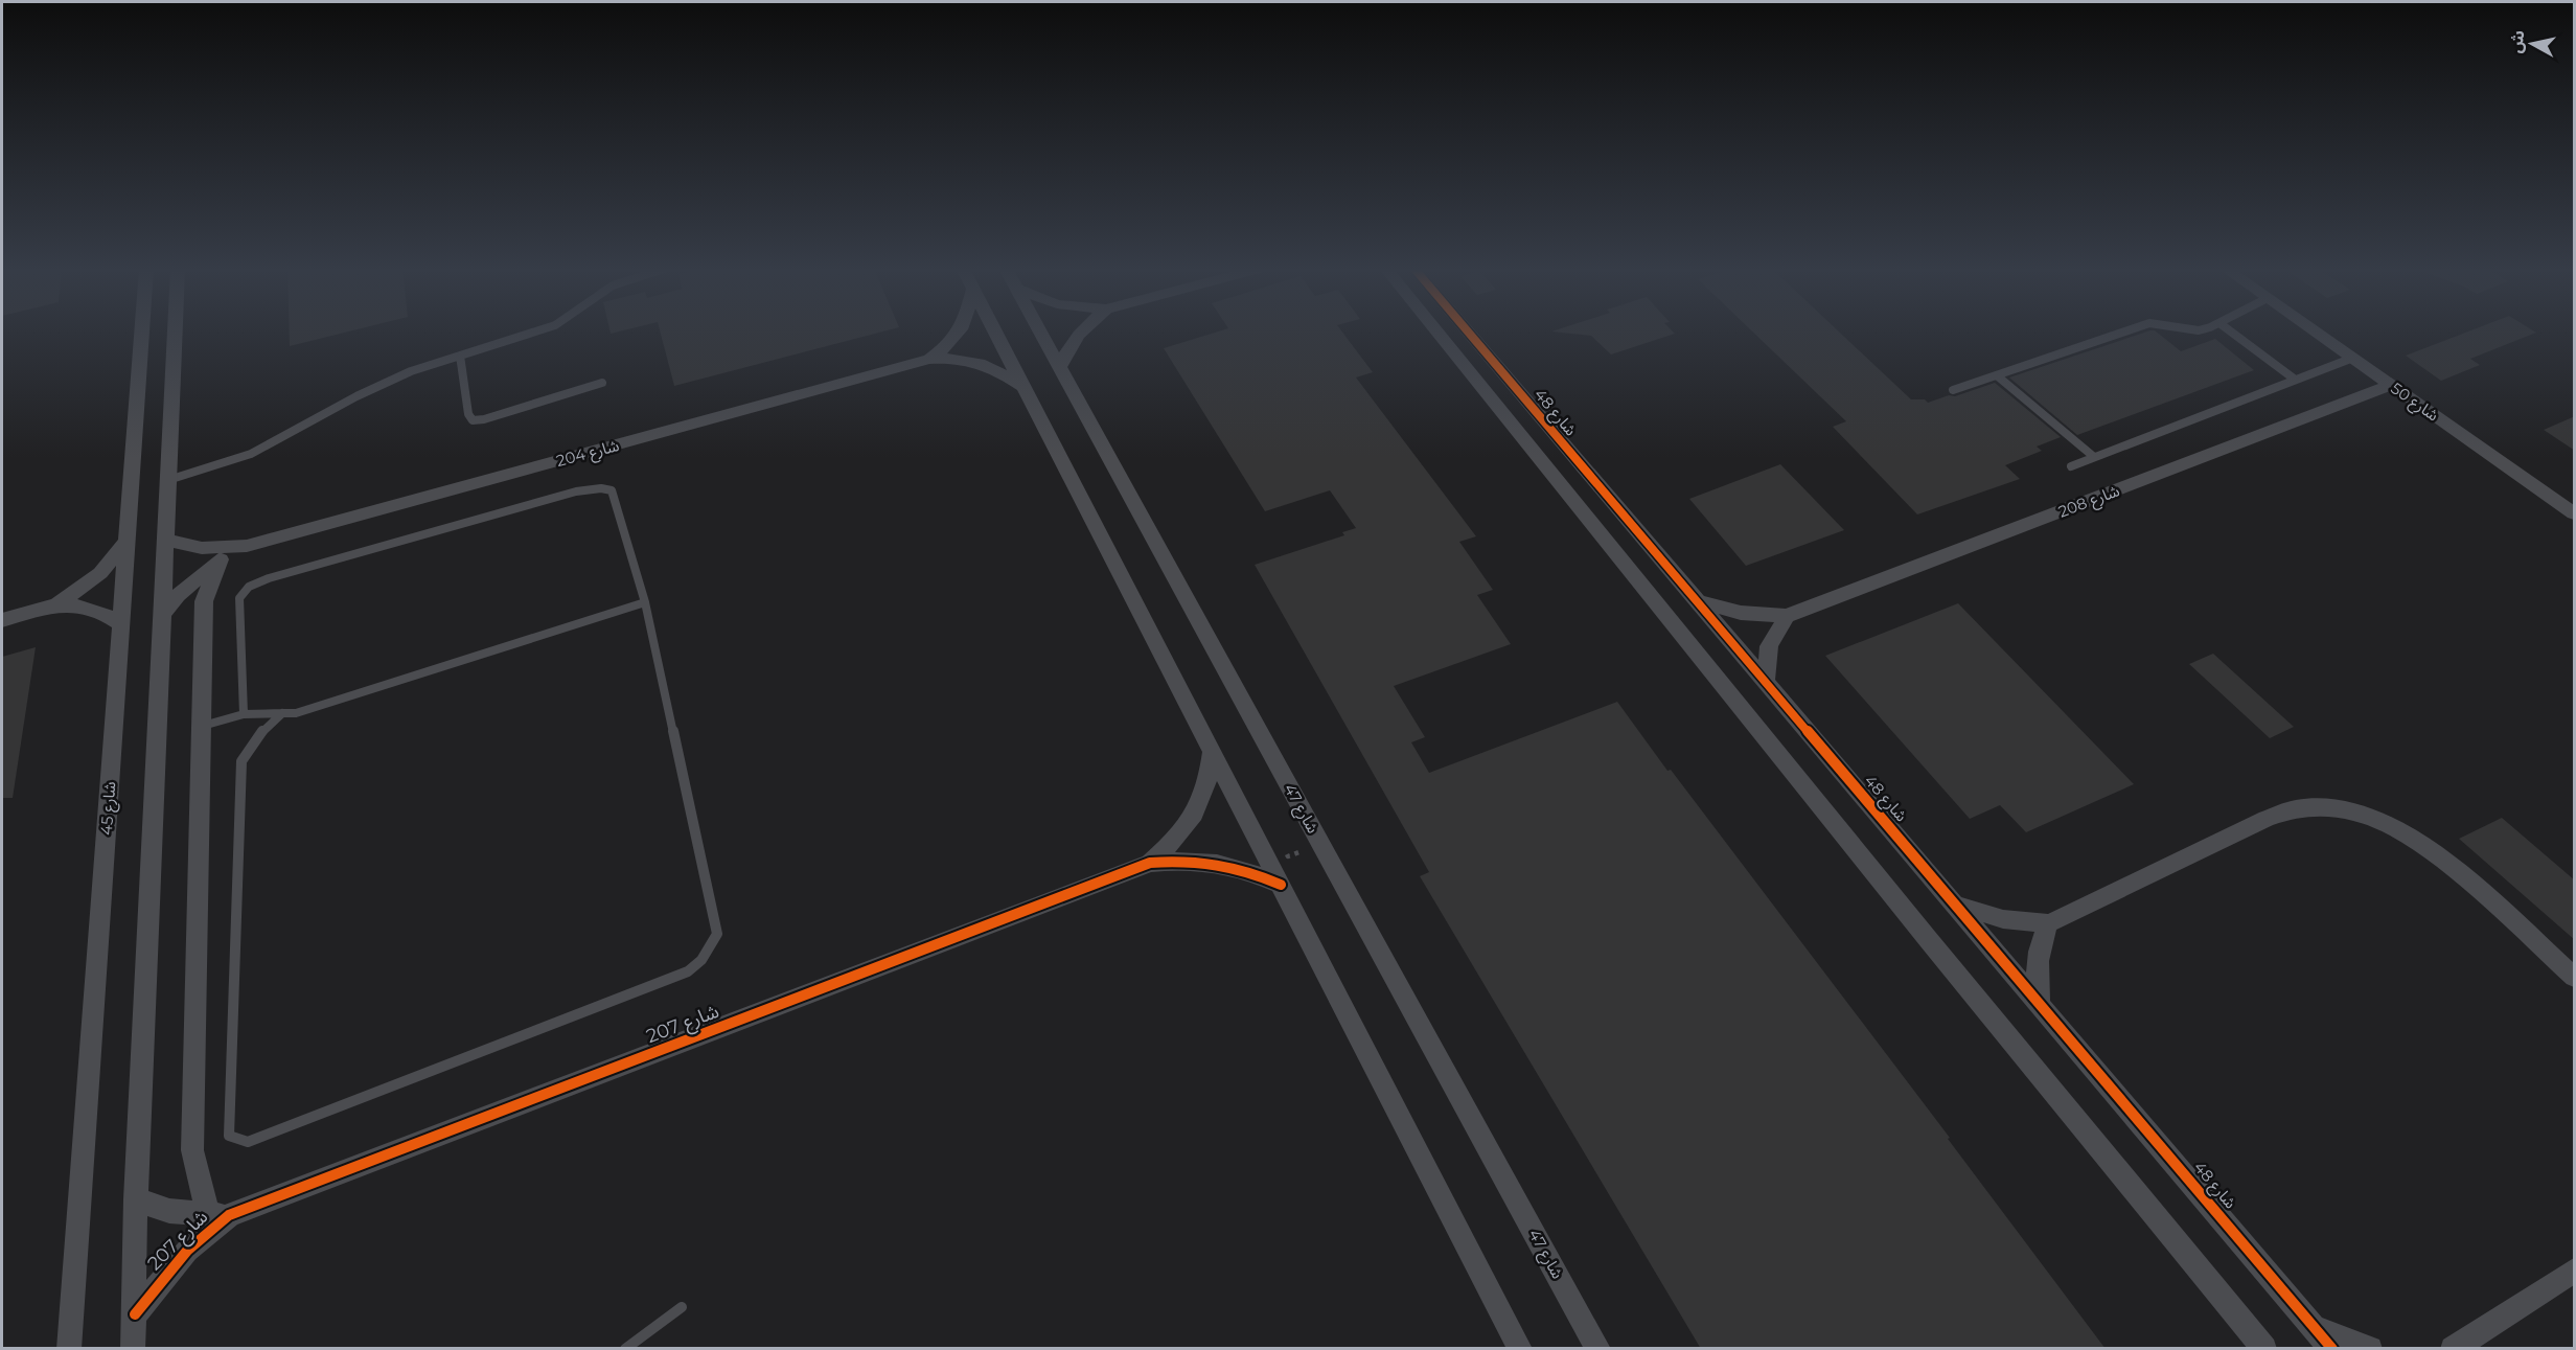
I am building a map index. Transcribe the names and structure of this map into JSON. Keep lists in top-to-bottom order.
{
  "streets": {
    "street": [
      "شارع 50",
      "شارع 48",
      "شارع 204",
      "شارع 208",
      "شارع 45",
      "شارع 47",
      "شارع 207"
    ]
  },
  "crossings": [
    ["شارع 50", "شارع 208"],
    ["شارع 48", "شارع 208"]
  ],
  "north": "left"
}
